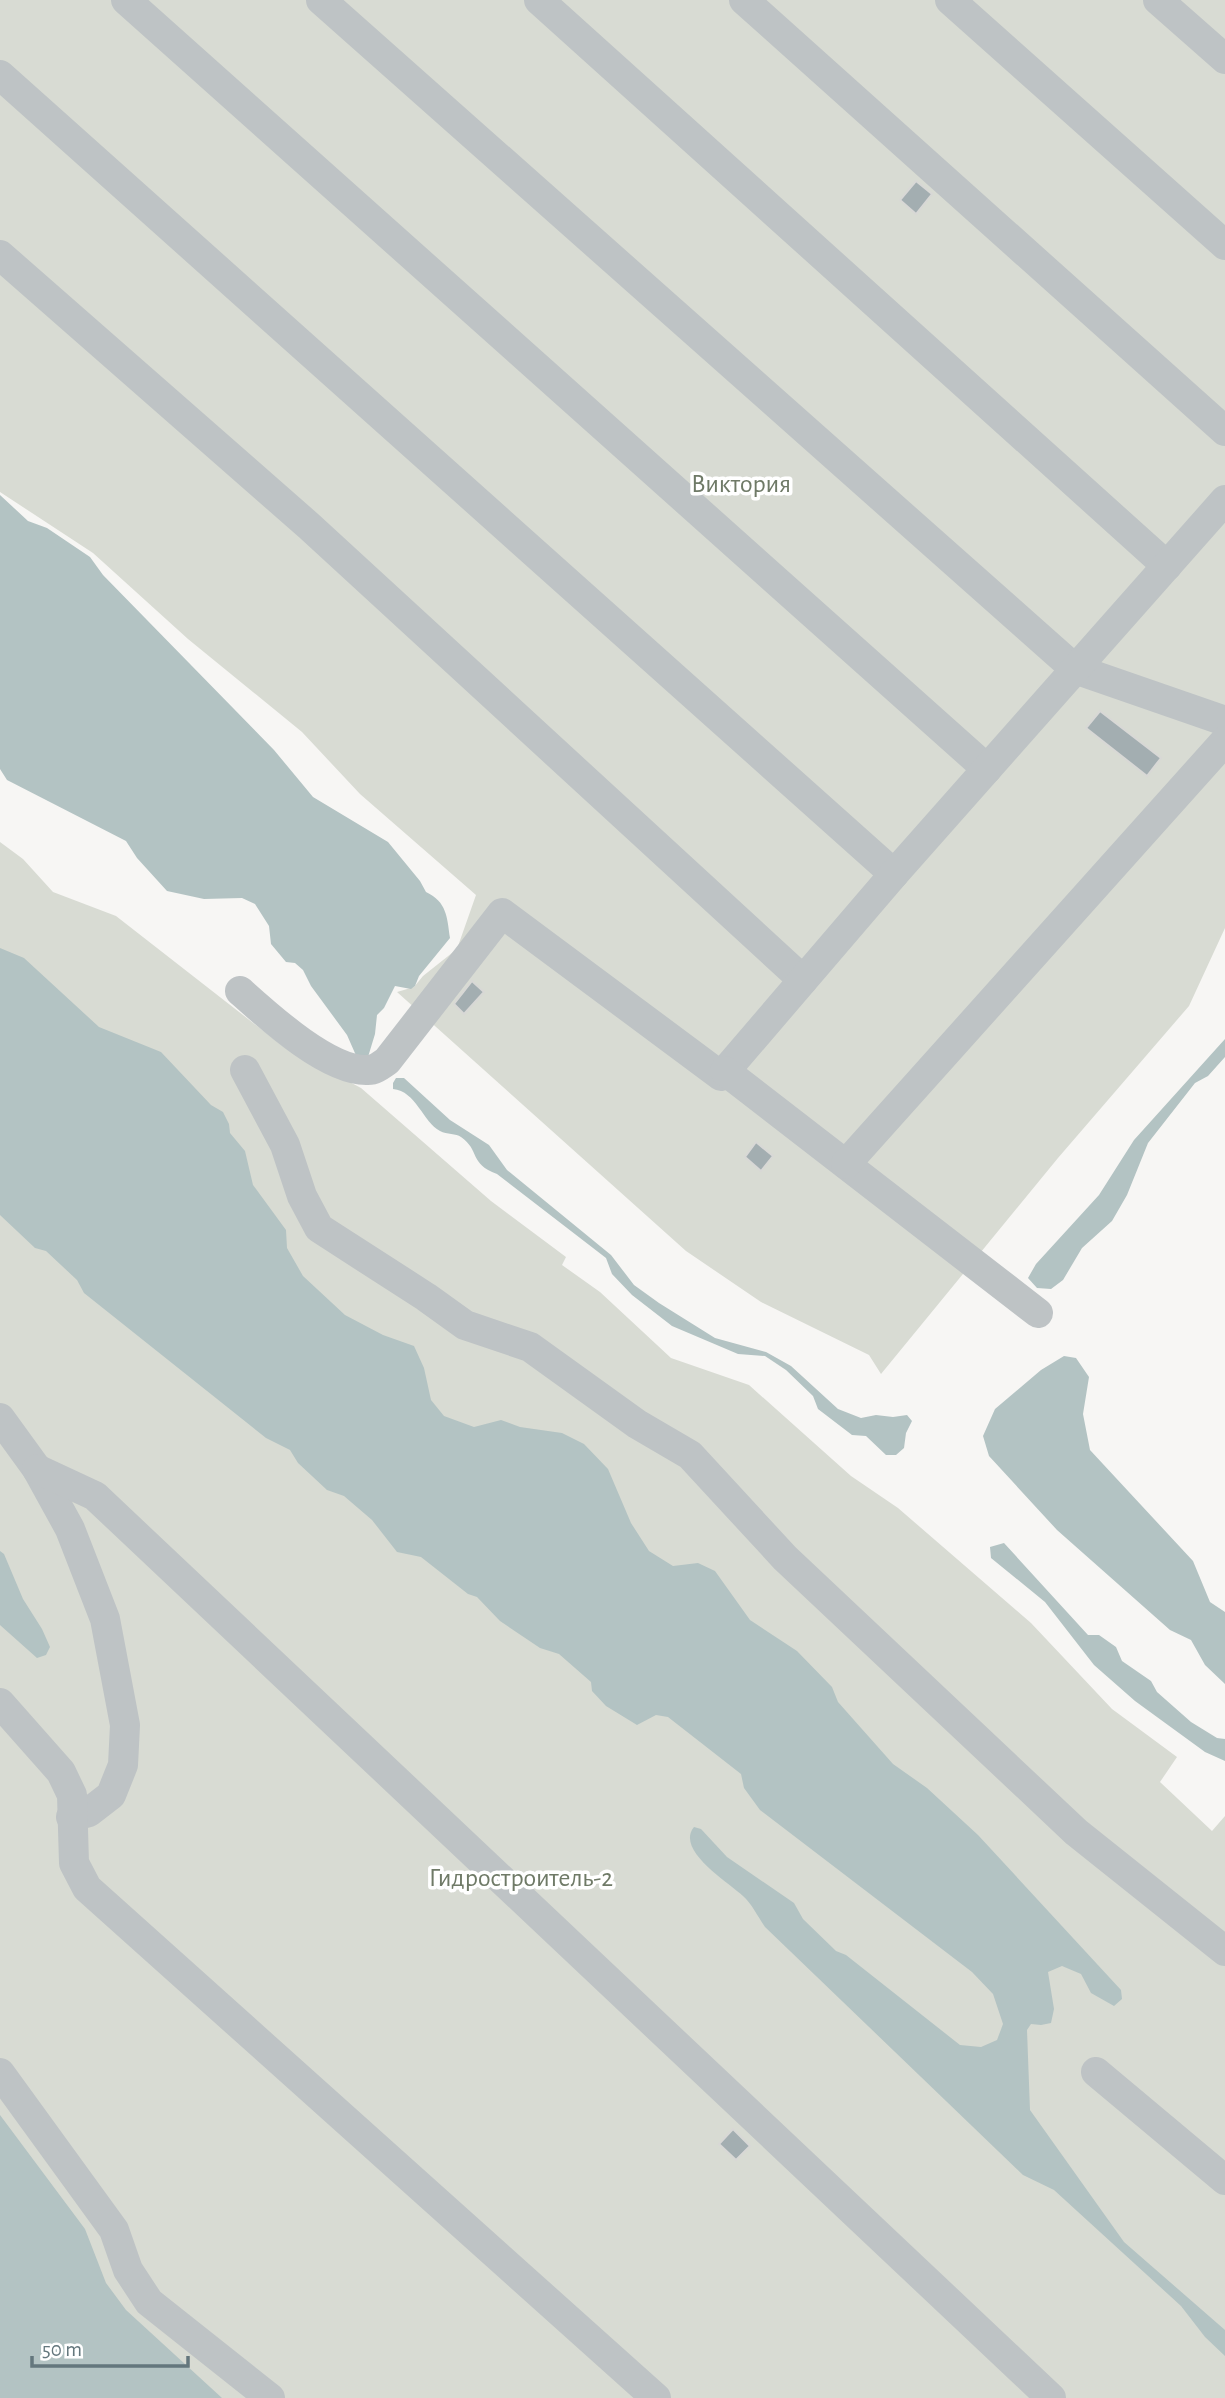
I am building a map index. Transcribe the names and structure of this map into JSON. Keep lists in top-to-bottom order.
{
  "parks": ["Виктория", "Гидростроитель-2"],
  "scale_bar": "50 m"
}
